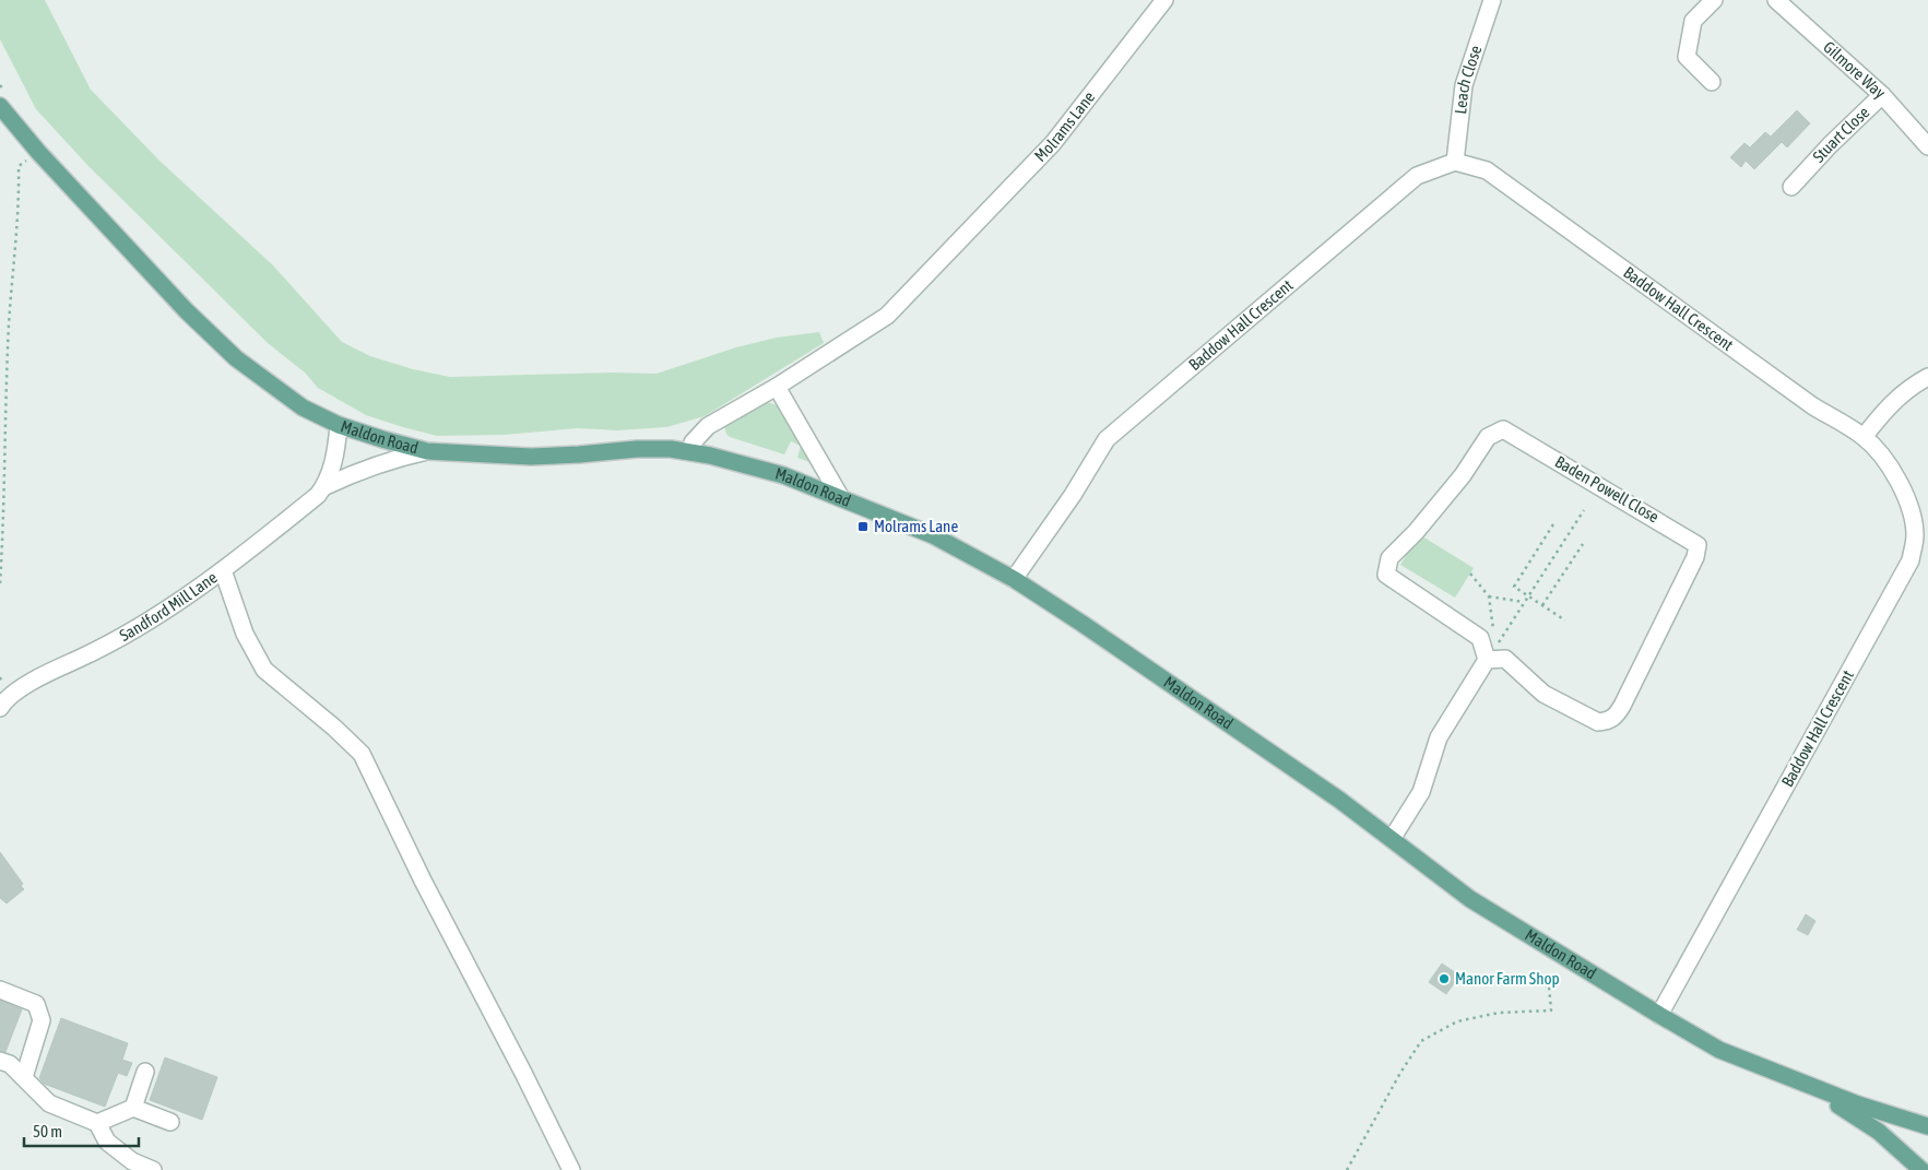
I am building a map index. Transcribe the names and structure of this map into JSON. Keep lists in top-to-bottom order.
{
  "streets": {
    "main road": ["Maldon Road"],
    "street": [
      "Gilmore Way",
      "Leach Close",
      "Molrams Lane",
      "Stuart Close",
      "Baddow Hall Crescent",
      "Baden Powell Close",
      "Sandford Mill Lane"
    ]
  },
  "crossings": [
    ["Gilmore Way", "Stuart Close"],
    ["Leach Close", "Baddow Hall Crescent"],
    ["Molrams Lane", "Maldon Road"],
    ["Baddow Hall Crescent", "Maldon Road"],
    ["Maldon Road", "Sandford Mill Lane"]
  ],
  "places": {
    "transit": ["Molrams Lane"],
    "other": ["Manor Farm Shop"]
  },
  "scale_bar": "50 m"
}
